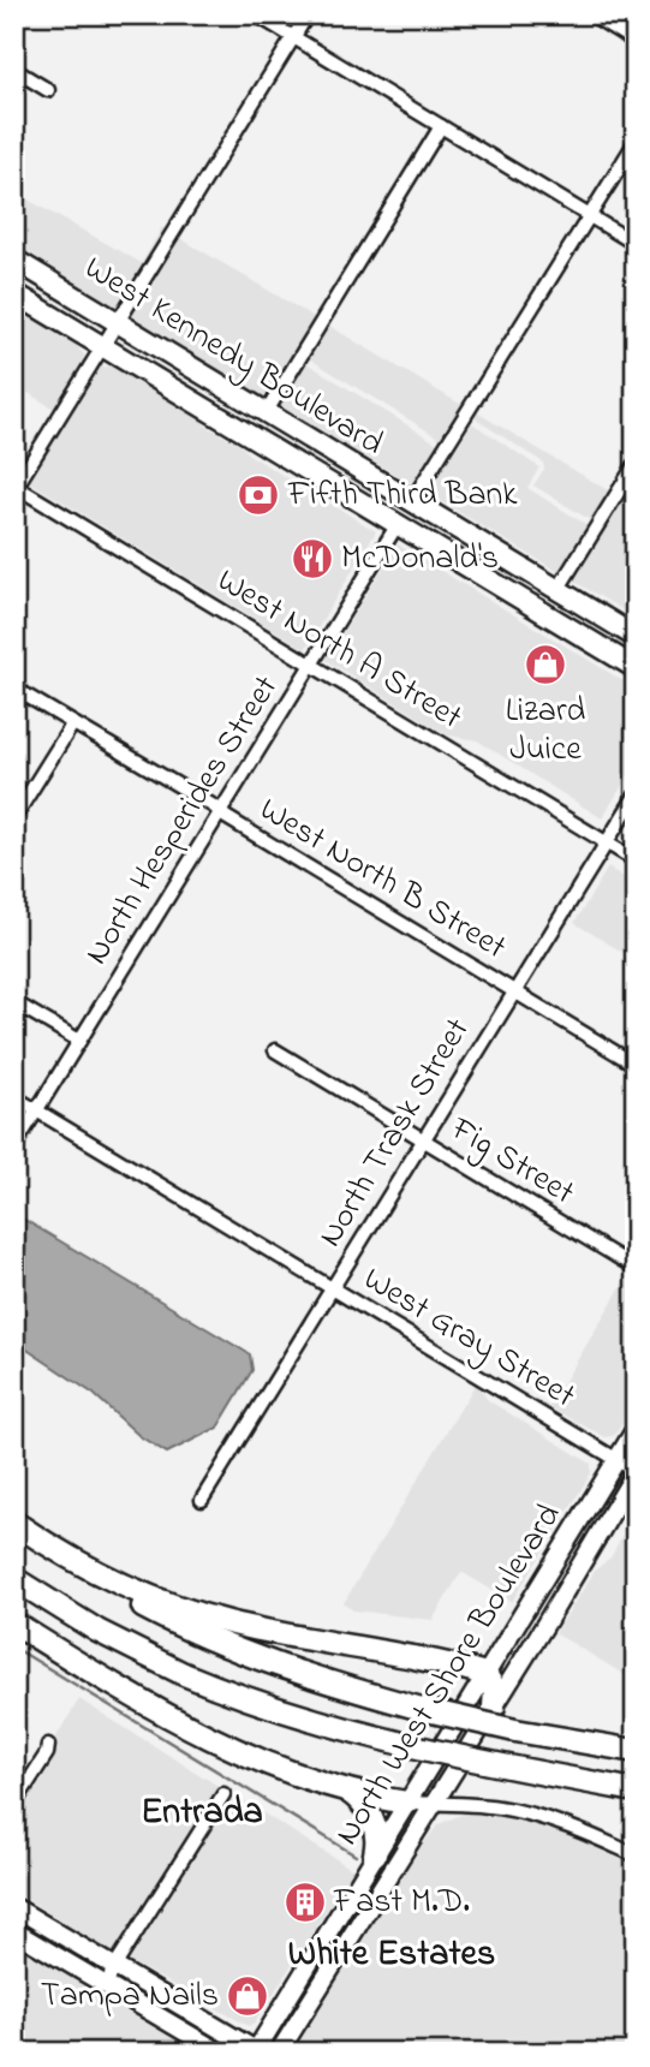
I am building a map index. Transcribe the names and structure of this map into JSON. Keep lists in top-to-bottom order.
{
  "streets": {
    "main road": ["West Kennedy Boulevard", "North West Shore Boulevard"],
    "street": [
      "West North A Street",
      "North Hesperides Street",
      "West North B Street",
      "North Trask Street",
      "Fig Street",
      "West Gray Street"
    ]
  },
  "crossings": [
    ["West Kennedy Boulevard", "North Hesperides Street"],
    ["West North A Street", "North Hesperides Street"],
    ["West North A Street", "North Trask Street"],
    ["North Hesperides Street", "West North B Street"],
    ["North Hesperides Street", "West Gray Street"],
    ["West North B Street", "North Trask Street"],
    ["North Trask Street", "Fig Street"],
    ["North Trask Street", "West Gray Street"],
    ["West Gray Street", "North West Shore Boulevard"]
  ],
  "districts": ["Entrada", "White Estates"],
  "places": {
    "bank": ["Fifth Third Bank"],
    "restaurant": ["McDonald's"],
    "shop": ["Lizard Juice", "Tampa Nails"],
    "building": ["Fast M.D."]
  }
}
